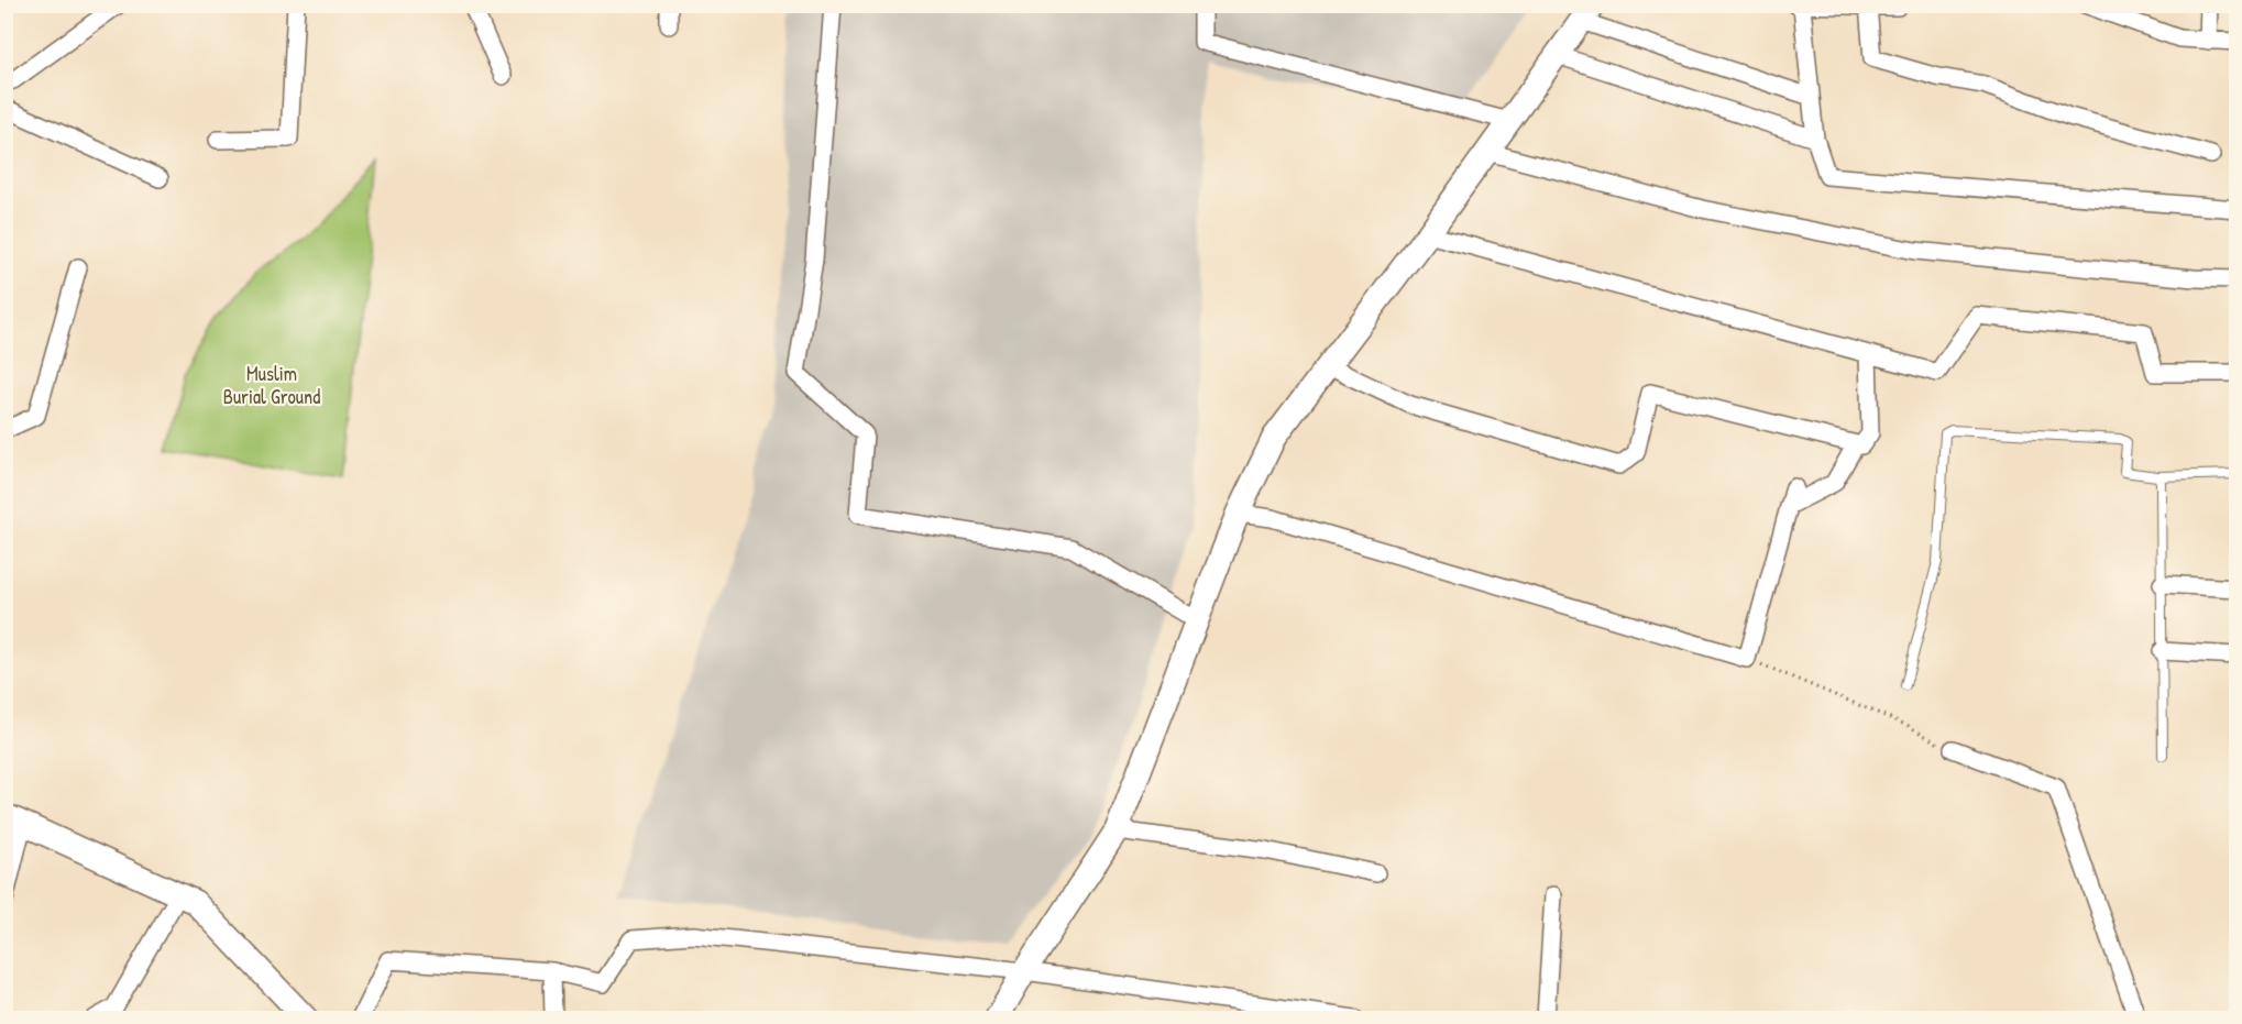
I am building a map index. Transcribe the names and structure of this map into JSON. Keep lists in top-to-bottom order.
{
  "parks": ["Muslim Burial Ground"]
}
